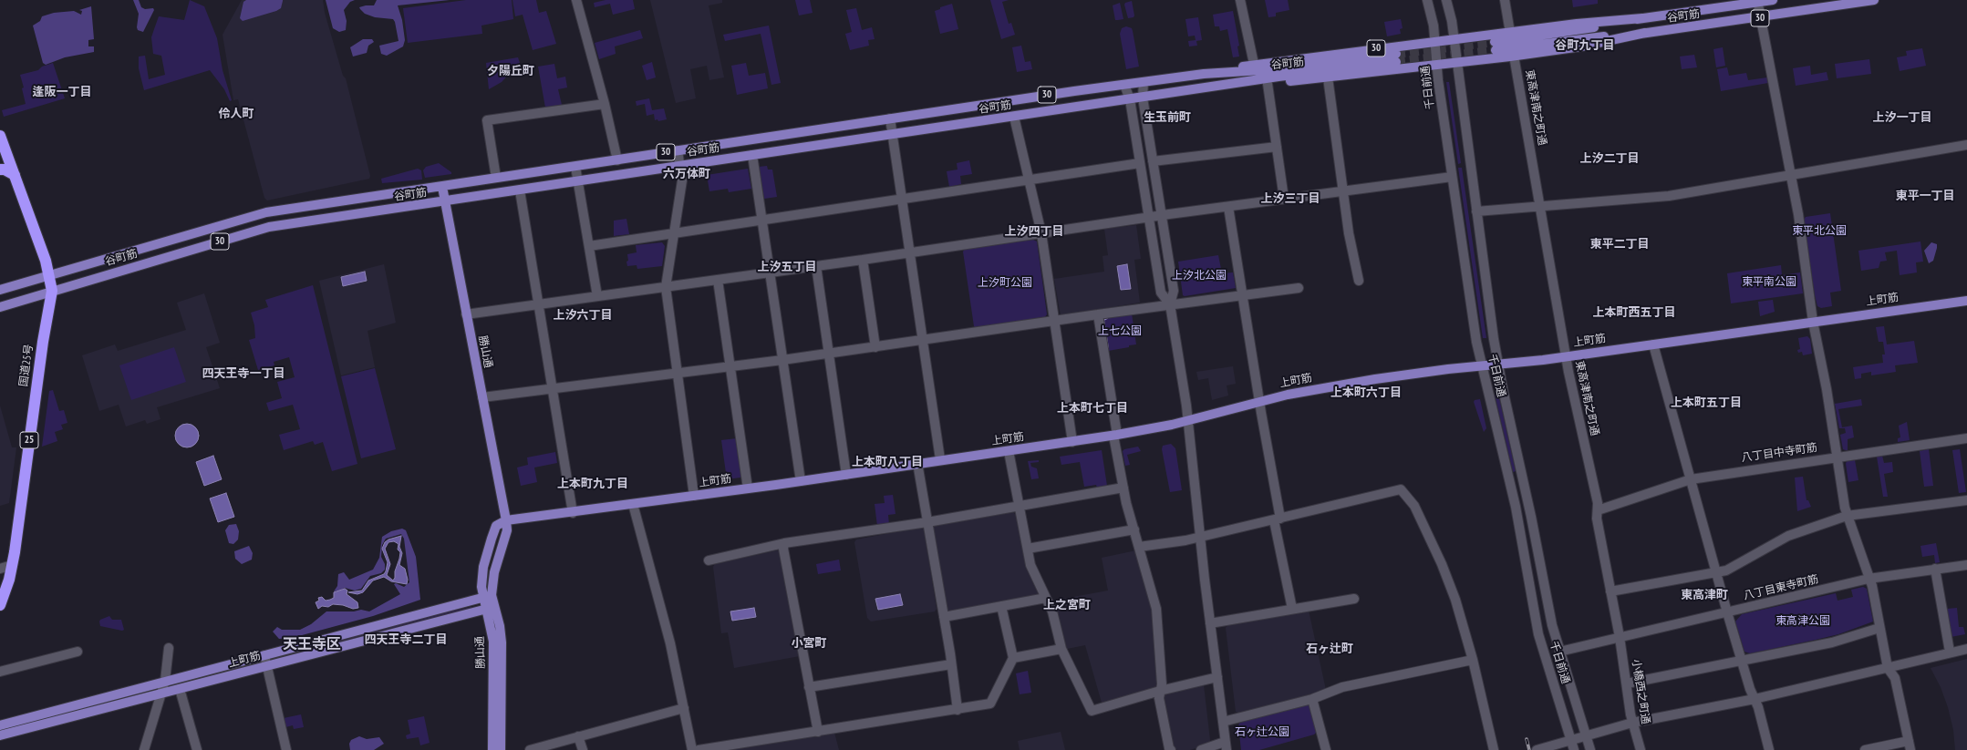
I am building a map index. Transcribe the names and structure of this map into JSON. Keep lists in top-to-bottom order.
{
  "streets": {
    "highway": ["国道25号", "25"],
    "main road": [
      "谷町筋",
      "30",
      "上町筋",
      "勝山通"
    ],
    "street": [
      "千日前通",
      "東高津南之町通",
      "八丁目中寺町筋",
      "八丁目東寺町筋",
      "小橋西之町通"
    ]
  },
  "crossings": [
    ["谷町筋", "30"],
    ["谷町筋", "勝山通"],
    ["谷町筋", "国道25号"],
    ["30", "千日前通"],
    ["30", "東高津南之町通"],
    ["千日前通", "上町筋"],
    ["千日前通", "八丁目東寺町筋"],
    ["東高津南之町通", "上町筋"],
    ["東高津南之町通", "八丁目中寺町筋"],
    ["東高津南之町通", "八丁目東寺町筋"],
    ["東高津南之町通", "小橋西之町通"],
    ["上町筋", "勝山通"],
    ["八丁目東寺町筋", "小橋西之町通"]
  ],
  "districts": [
    "谷町九丁目",
    "夕陽丘町",
    "逢阪一丁目",
    "伶人町",
    "生玉前町",
    "上汐一丁目",
    "上汐二丁目",
    "六万体町",
    "東平一丁目",
    "上汐三丁目",
    "上汐四丁目",
    "東平二丁目",
    "上汐五丁目",
    "上本町西五丁目",
    "上汐六丁目",
    "四天王寺一丁目",
    "上本町六丁目",
    "上本町五丁目",
    "上本町七丁目",
    "上本町八丁目",
    "上本町九丁目",
    "東高津町",
    "上之宮町",
    "四天王寺二丁目",
    "小宮町",
    "天王寺区",
    "石ヶ辻町"
  ],
  "parks": [
    "東平北公園",
    "上汐北公園",
    "東平南公園",
    "上汐町公園",
    "上七公園",
    "東高津公園",
    "石ヶ辻公園"
  ]
}
